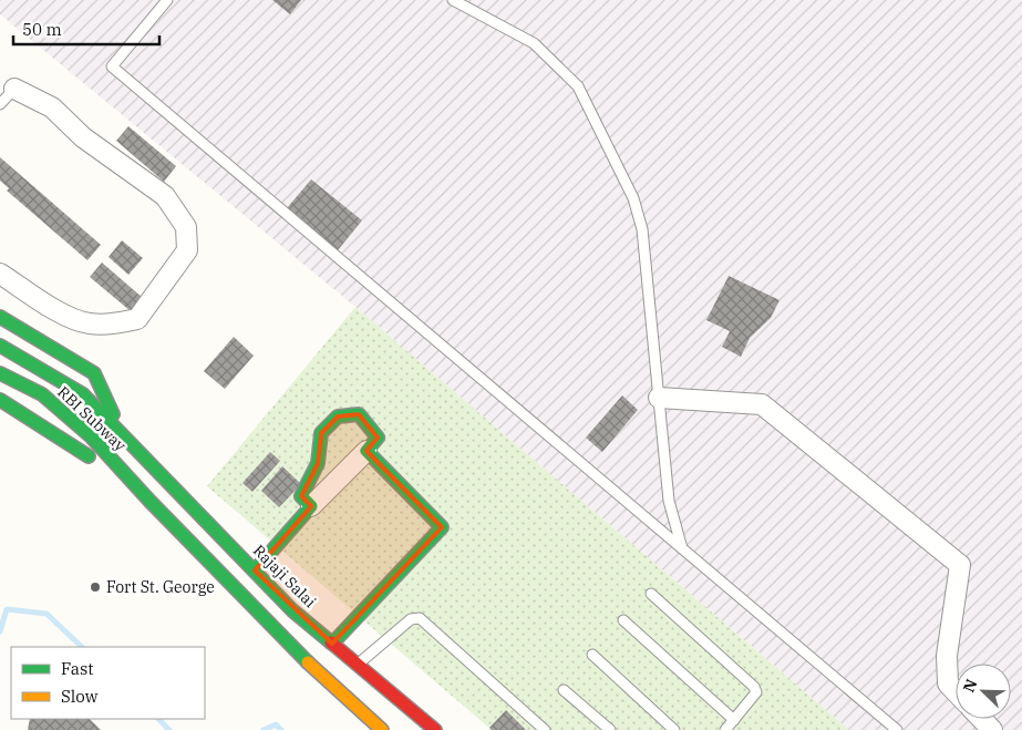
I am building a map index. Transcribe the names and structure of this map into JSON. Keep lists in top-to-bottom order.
{
  "streets": {
    "main road": ["RBI Subway", "Rajaji Salai"]
  },
  "crossings": [
    ["RBI Subway", "Rajaji Salai"]
  ],
  "places": ["Fort St. George"],
  "legend": ["Fast", "Slow"],
  "scale_bar": "50 m",
  "north": "top left"
}
